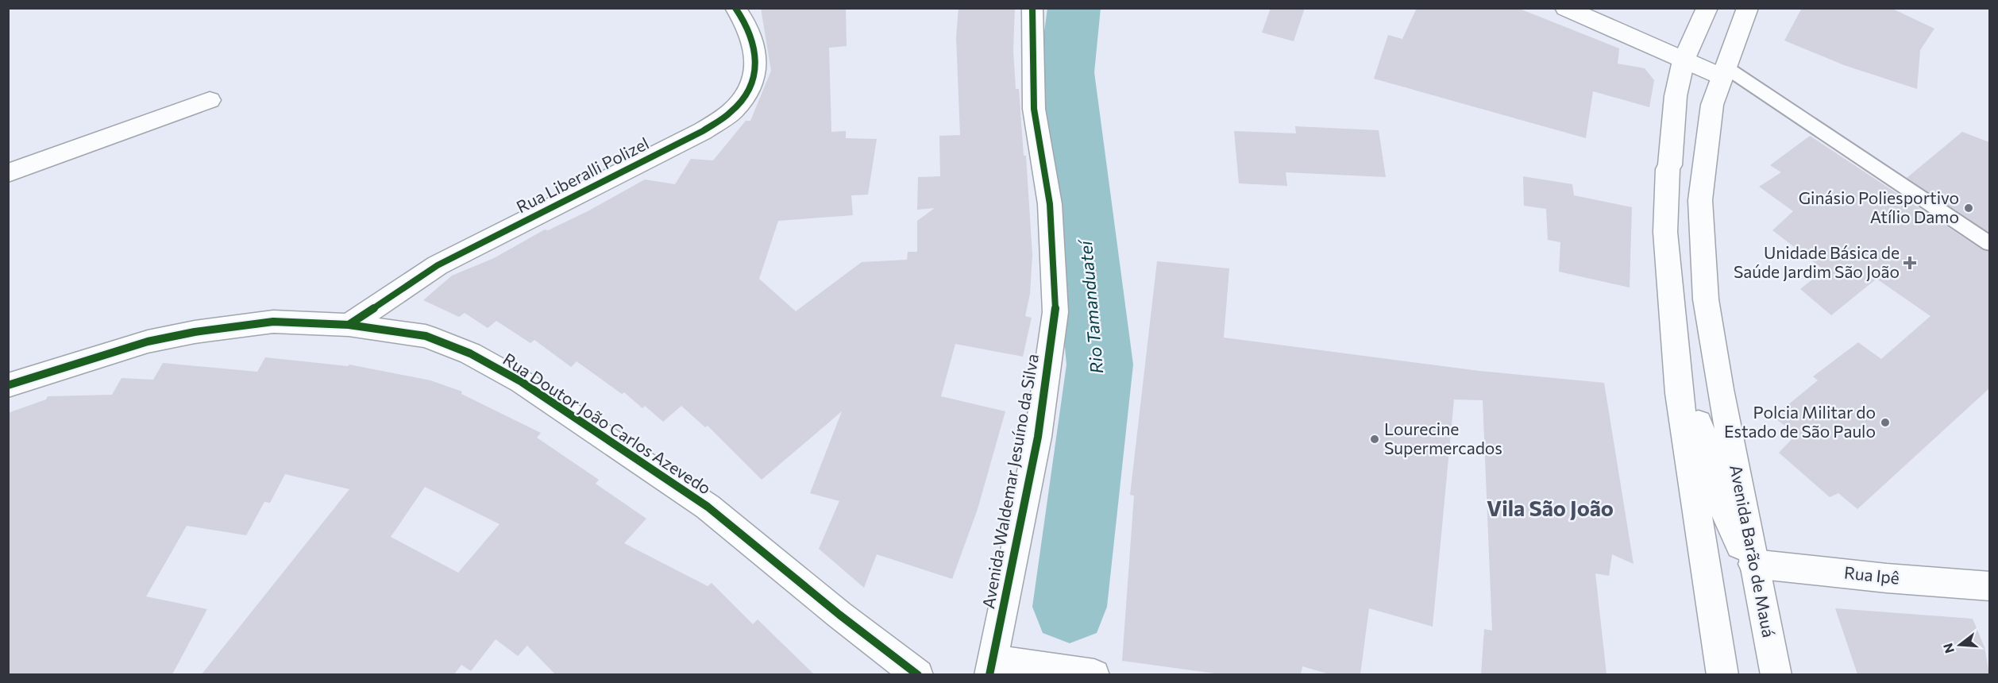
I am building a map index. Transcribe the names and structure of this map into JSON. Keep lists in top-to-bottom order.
{
  "streets": {
    "street": [
      "Rua Liberalli Polizel",
      "Rua Doutor João Carlos Azevedo",
      "Avenida Waldemar Jesuíno da Silva",
      "Avenida Barão de Mauá",
      "Rua Ipê"
    ]
  },
  "crossings": [
    ["Rua Liberalli Polizel", "Rua Doutor João Carlos Azevedo"],
    ["Avenida Barão de Mauá", "Rua Ipê"]
  ],
  "districts": ["Vila São João"],
  "water": ["Rio Tamanduateí"],
  "places": {
    "other": ["Ginásio Poliesportivo Atílio Damo", "Polcia Militar do Estado de São Paulo", "Lourecine Supermercados"],
    "health": ["Unidade Básica de Saúde Jardim São João"]
  },
  "north": "left"
}
